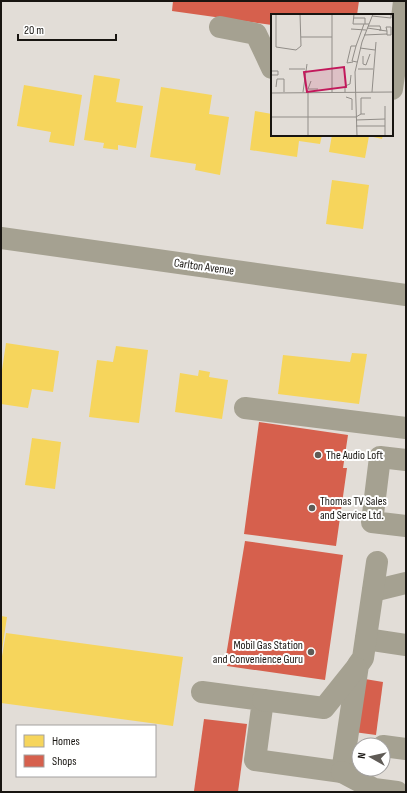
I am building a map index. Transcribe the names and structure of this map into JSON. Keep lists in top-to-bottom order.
{
  "streets": {
    "street": ["Carlton Avenue"]
  },
  "places": ["The Audio Loft", "Thomas TV Sales and Service Ltd.", "Mobil Gas Station and Convenience Guru"],
  "legend": ["Homes", "Shops"],
  "scale_bar": "20 m",
  "north": "left"
}
